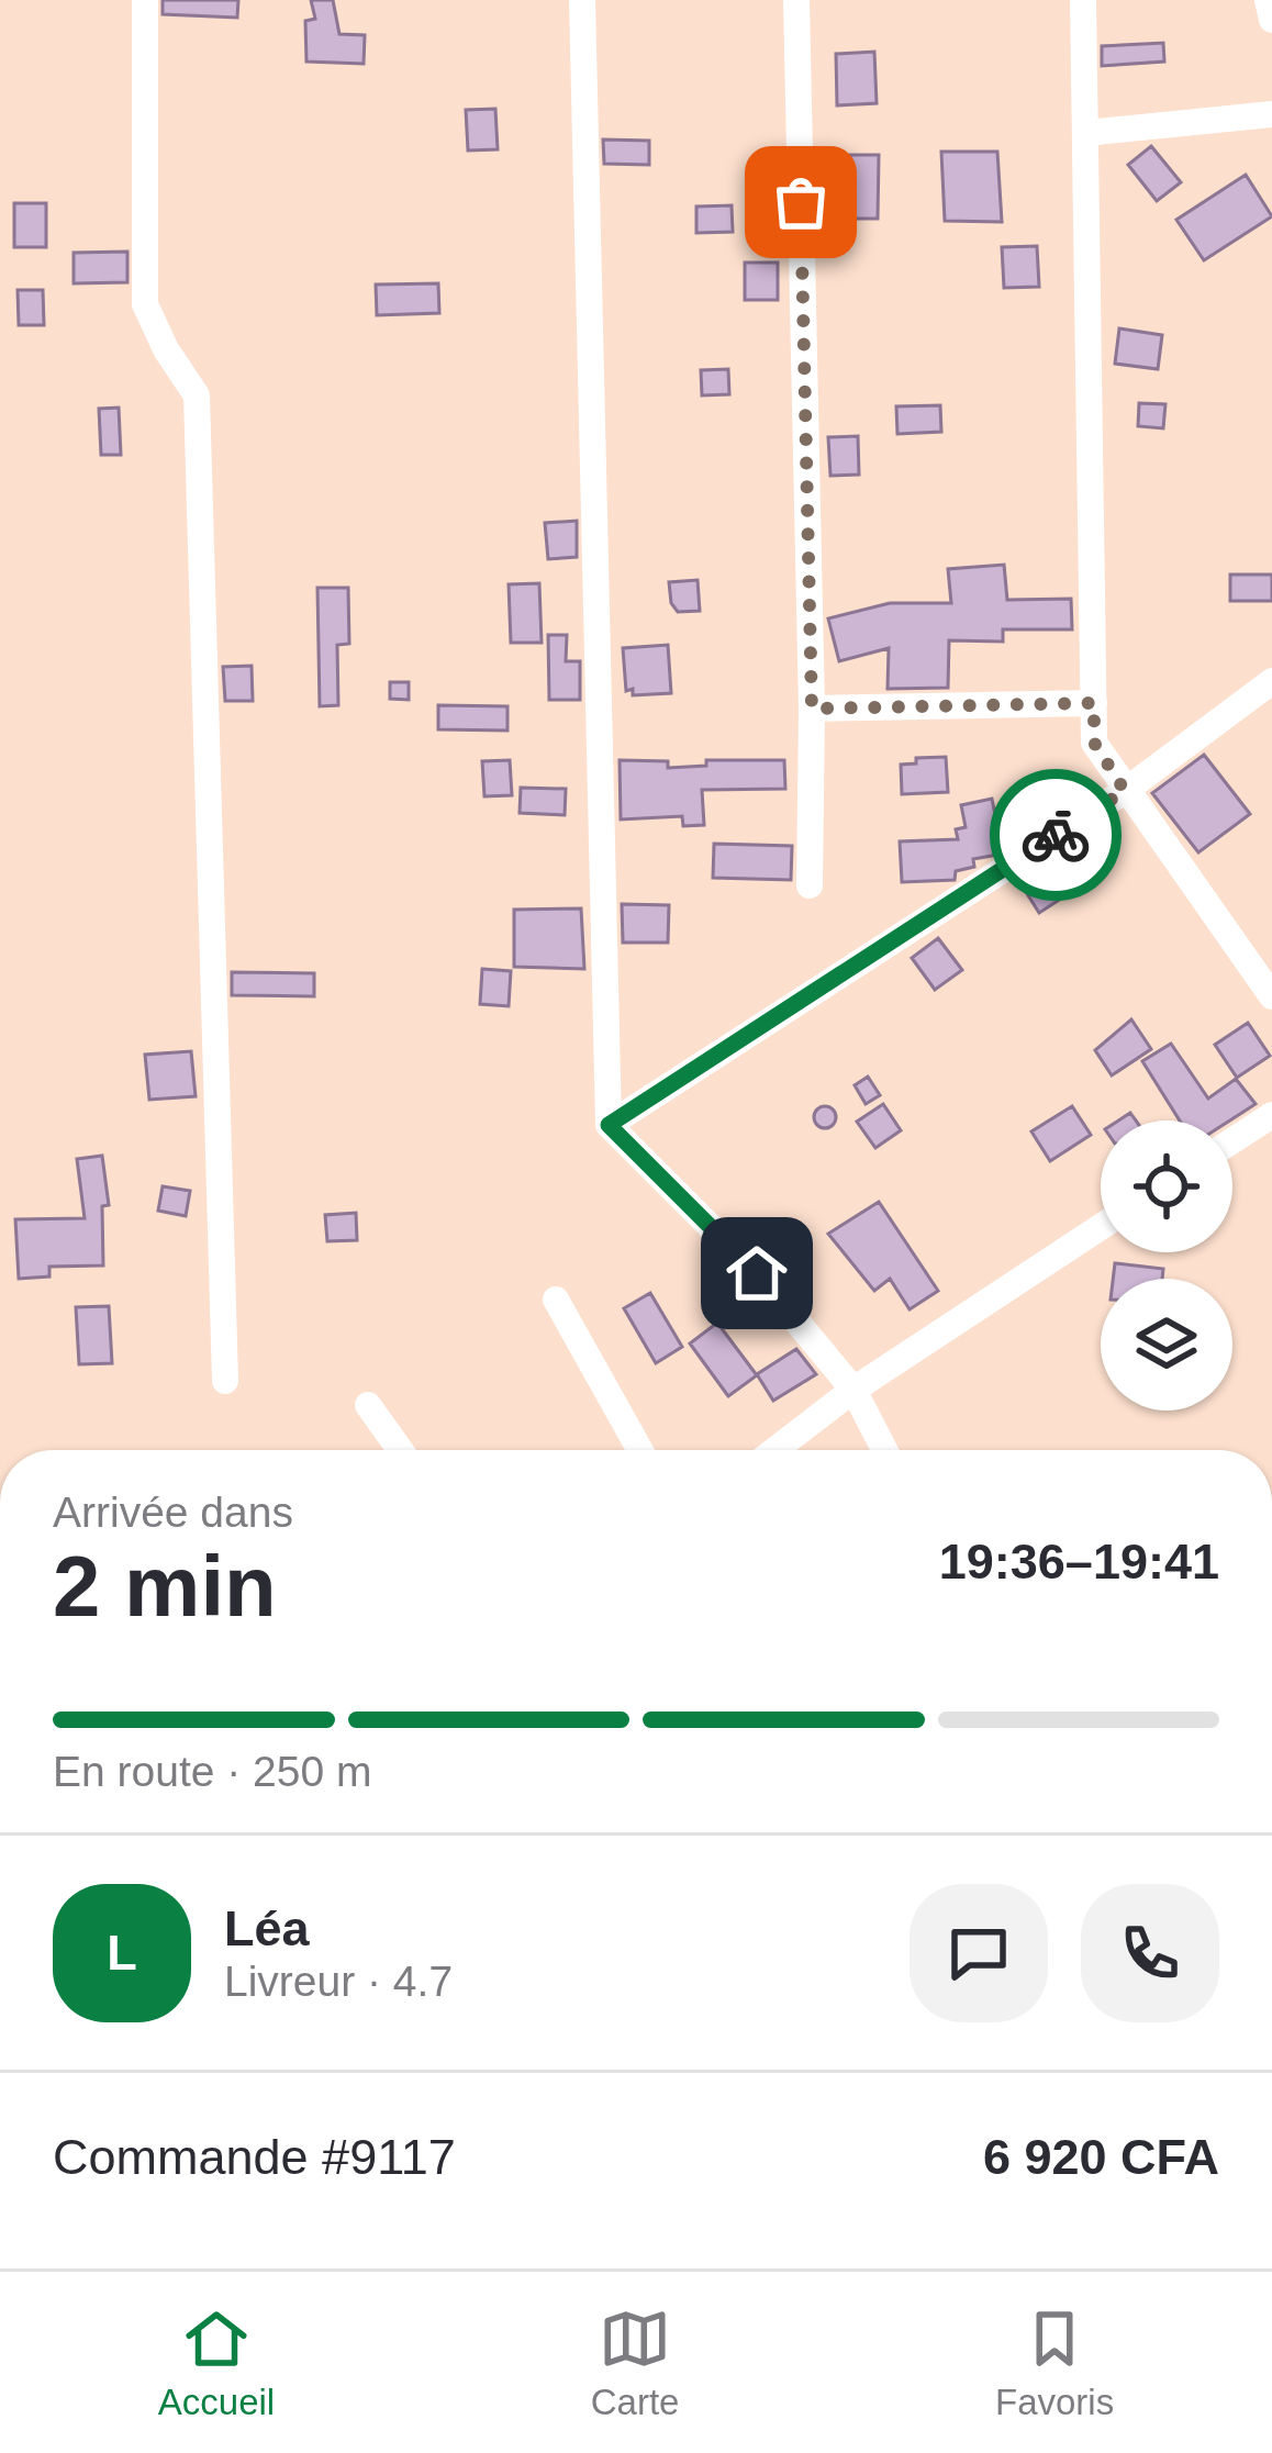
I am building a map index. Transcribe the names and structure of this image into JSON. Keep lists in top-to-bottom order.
{
  "page": {
    "heading": ["2 min", "Arrivée dans", "19:36–19:41"],
    "panel": [
      "Léa",
      "Livreur · 4.7",
      "Commande #9117",
      "6 920 CFA"
    ],
    "bar": "En route · 250 m",
    "round": "L",
    "tabs": ["Accueil", "Carte", "Favoris"]
  }
}
